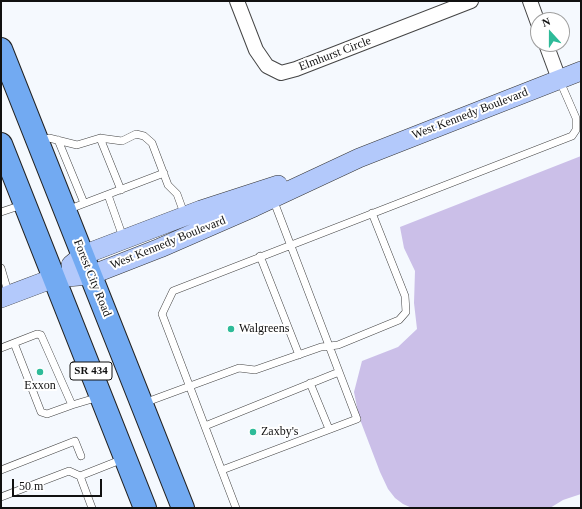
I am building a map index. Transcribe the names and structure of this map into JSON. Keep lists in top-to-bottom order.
{
  "streets": {
    "main road": ["West Kennedy Boulevard", "Forest City Road", "SR 434"],
    "street": ["Elmhurst Circle"]
  },
  "crossings": [
    ["West Kennedy Boulevard", "Forest City Road"],
    ["West Kennedy Boulevard", "SR 434"]
  ],
  "places": ["Walgreens", "Exxon", "Zaxby's"],
  "scale_bar": "50 m",
  "north": "top"
}
